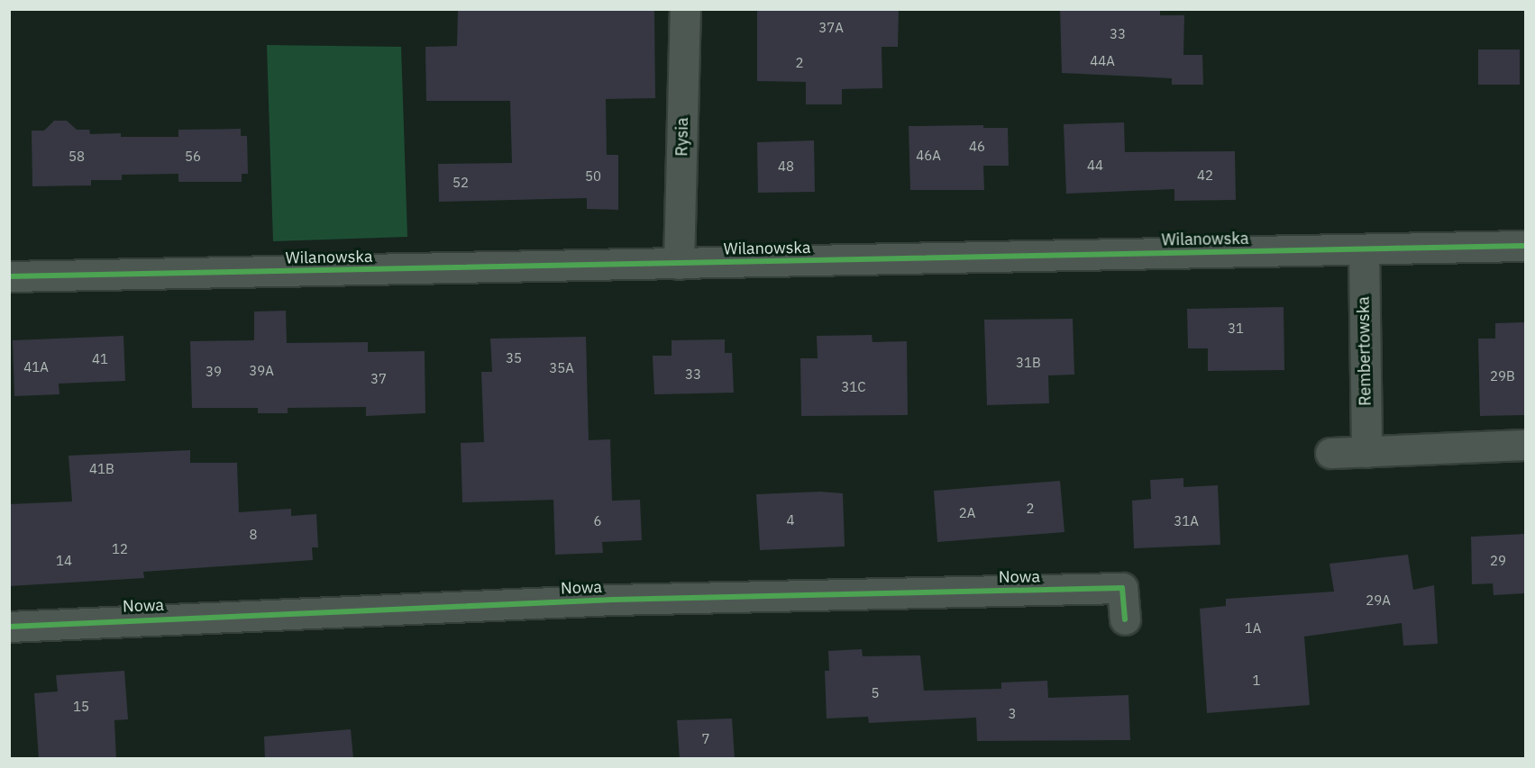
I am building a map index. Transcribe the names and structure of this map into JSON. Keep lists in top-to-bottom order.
{
  "streets": {
    "street": [
      "Rysia",
      "Wilanowska",
      "Rembertowska",
      "Nowa"
    ]
  },
  "crossings": [
    ["Rysia", "Wilanowska"],
    ["Wilanowska", "Rembertowska"]
  ],
  "house_numbers": [
    "37A",
    "33",
    "44A",
    "2",
    "46",
    "46A",
    "58",
    "56",
    "44",
    "48",
    "42",
    "50",
    "52",
    "31",
    "35",
    "41",
    "31B",
    "41A",
    "35A",
    "39A",
    "39",
    "33",
    "29B",
    "37",
    "31C",
    "41B",
    "2",
    "2A",
    "4",
    "6",
    "31A",
    "8",
    "12",
    "14",
    "29",
    "29A",
    "1A",
    "1",
    "5",
    "15",
    "3",
    "7"
  ]
}
